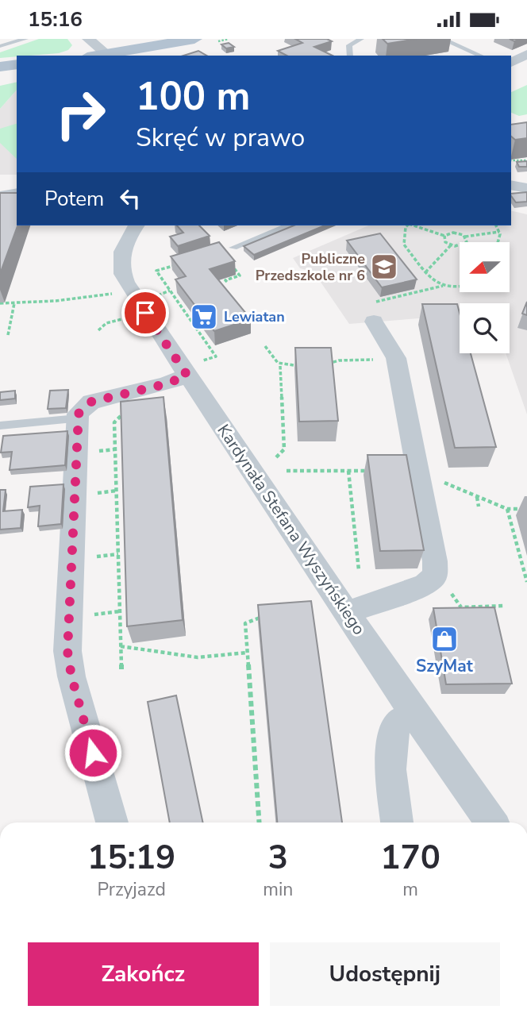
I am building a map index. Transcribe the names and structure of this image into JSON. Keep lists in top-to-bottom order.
{
  "streets": {
    "street": ["Kardynała Stefana Wyszyńskiego"]
  },
  "places": {
    "school or university": ["Publiczne Przedszkole nr 6"],
    "supermarket": ["Lewiatan"],
    "shop": ["SzyMat"]
  },
  "north": "left",
  "page": {
    "status": "15:16",
    "turn": ["100 m", "Skręć w prawo"],
    "then": "Potem",
    "eta": [
      "15:19",
      "Przyjazd",
      "3",
      "min",
      "170",
      "m"
    ],
    "buttons": ["Zakończ", "Udostępnij"]
  }
}
